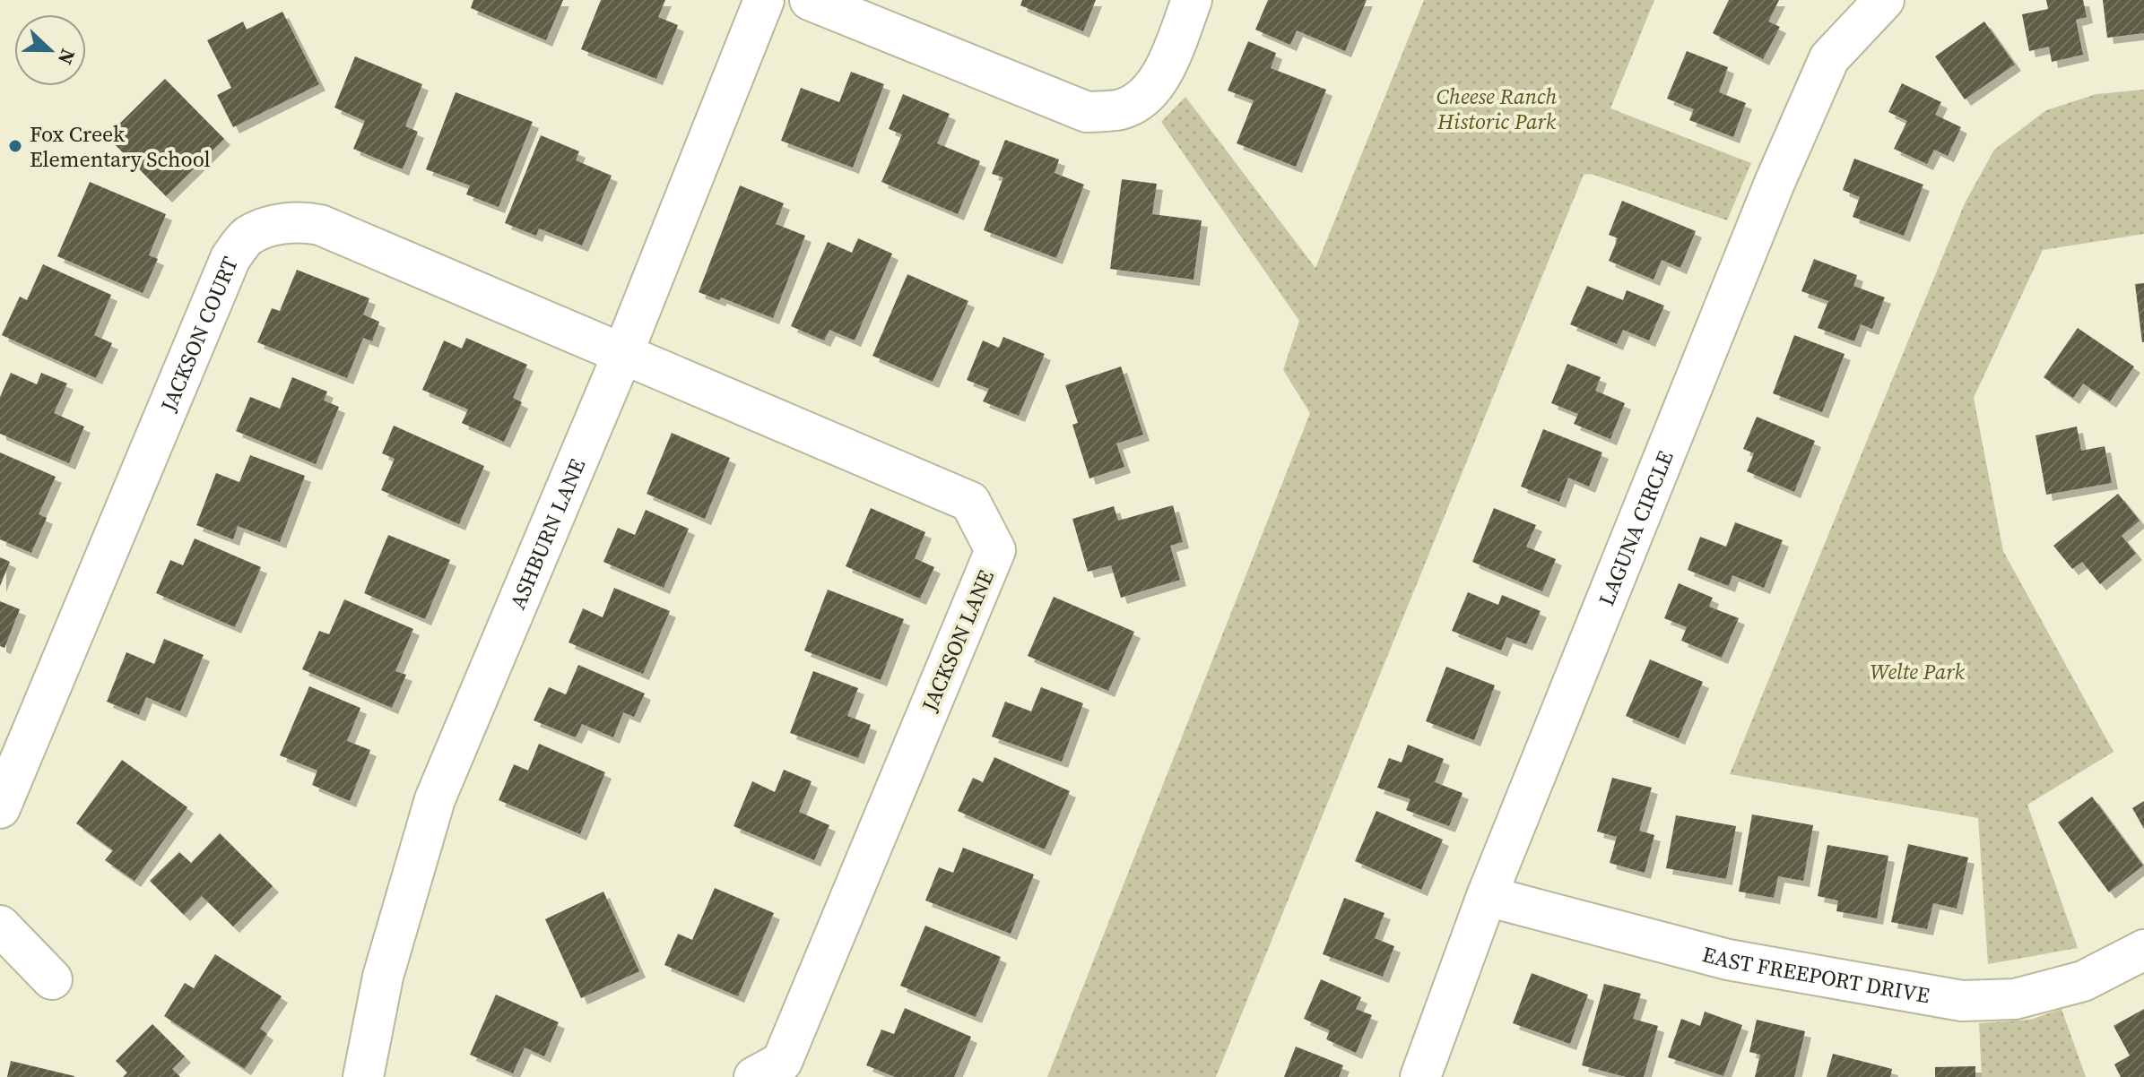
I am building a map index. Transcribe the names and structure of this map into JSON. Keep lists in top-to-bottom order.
{
  "streets": {
    "street": [
      "JACKSON COURT",
      "LAGUNA CIRCLE",
      "ASHBURN LANE",
      "JACKSON LANE",
      "EAST FREEPORT DRIVE"
    ]
  },
  "crossings": [
    ["JACKSON COURT", "ASHBURN LANE"],
    ["JACKSON COURT", "JACKSON LANE"],
    ["LAGUNA CIRCLE", "EAST FREEPORT DRIVE"],
    ["ASHBURN LANE", "JACKSON LANE"]
  ],
  "parks": ["Cheese Ranch Historic Park", "Welte Park"],
  "places": ["Fox Creek Elementary School"],
  "north": "right"
}
